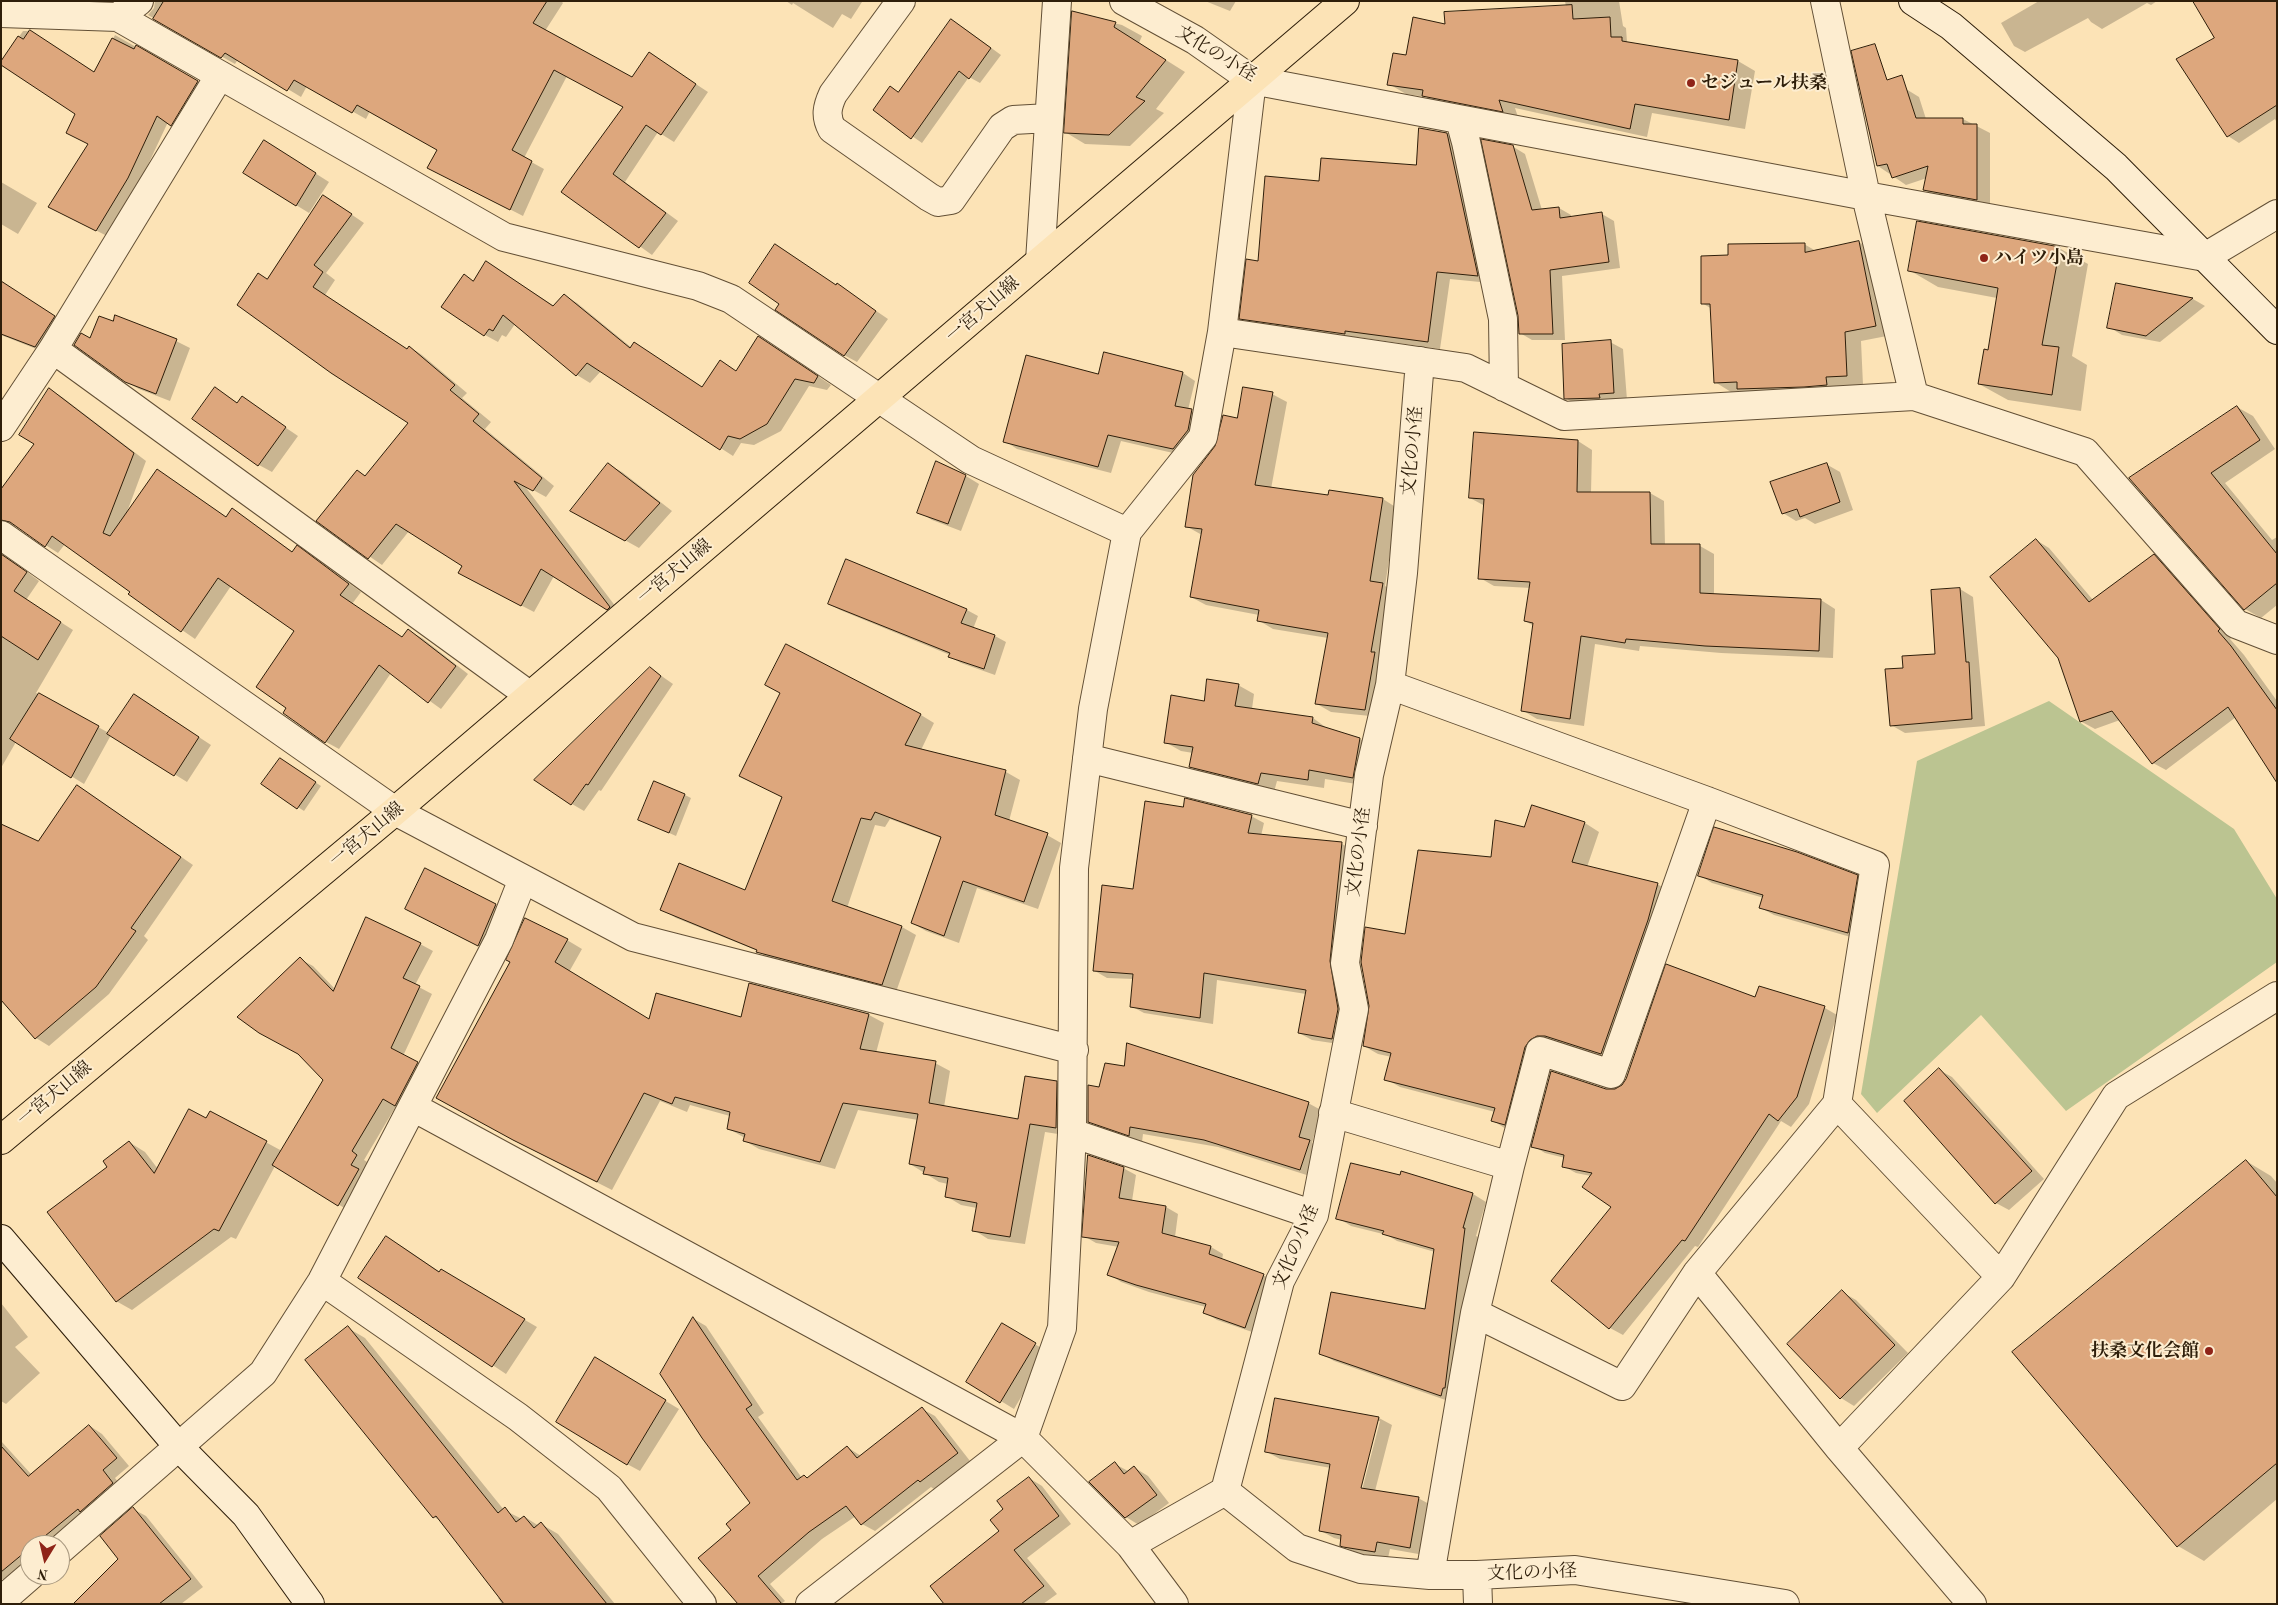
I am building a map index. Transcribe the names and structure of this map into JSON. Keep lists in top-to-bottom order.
{
  "streets": {
    "main road": ["一宮犬山線"],
    "street": ["文化の小径"]
  },
  "crossings": [
    ["文化の小径", "一宮犬山線"]
  ],
  "places": ["セジュール扶桑", "ハイツ小島", "扶桑文化会館"],
  "north": "bottom"
}
